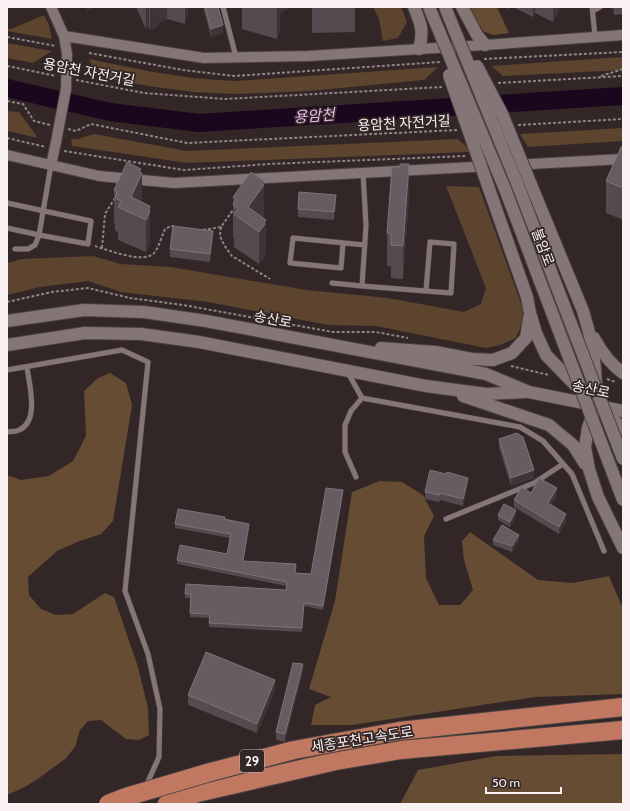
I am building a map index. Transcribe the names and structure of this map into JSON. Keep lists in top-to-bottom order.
{
  "streets": {
    "highway": ["세종포천고속도로", "29"],
    "street": ["불암로", "송산로"],
    "path": ["용암천 자전거길"]
  },
  "water": ["용암천"],
  "scale_bar": "50 m"
}
